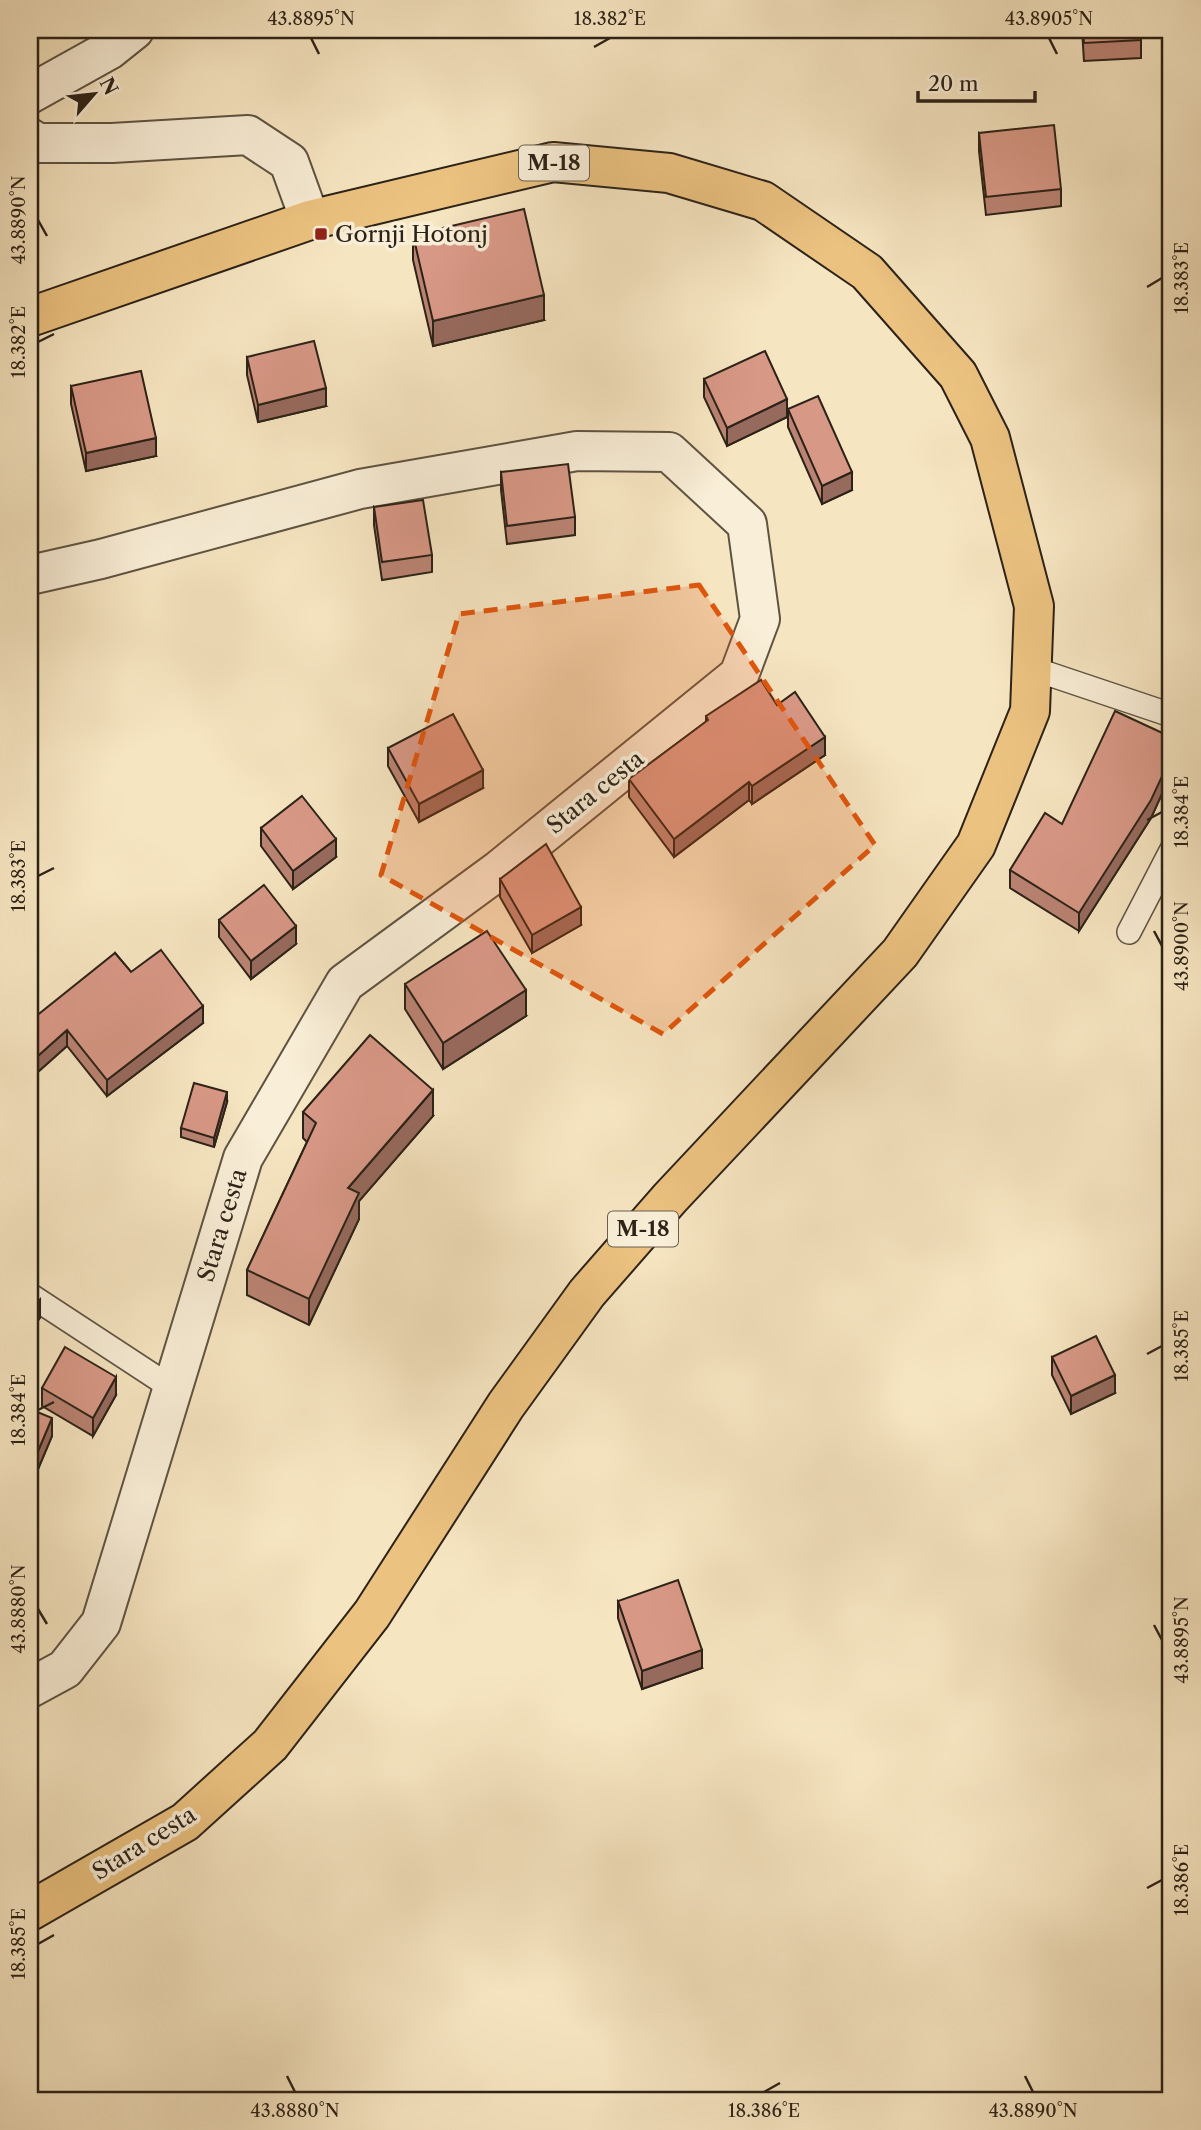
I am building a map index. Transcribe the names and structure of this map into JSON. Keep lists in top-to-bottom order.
{
  "streets": {
    "main road": ["M-18", "Stara cesta"]
  },
  "crossings": [
    ["M-18", "Stara cesta"]
  ],
  "places": {
    "transit": ["Gornji Hotonj"]
  },
  "scale_bar": "20 m",
  "north": "top right",
  "coordinates": [
    "43.8895°N",
    "18.382°E",
    "43.8905°N",
    "43.8890°N",
    "18.383°E",
    "18.384°E",
    "43.8900°N",
    "18.385°E",
    "43.8880°N",
    "18.386°E"
  ]
}
